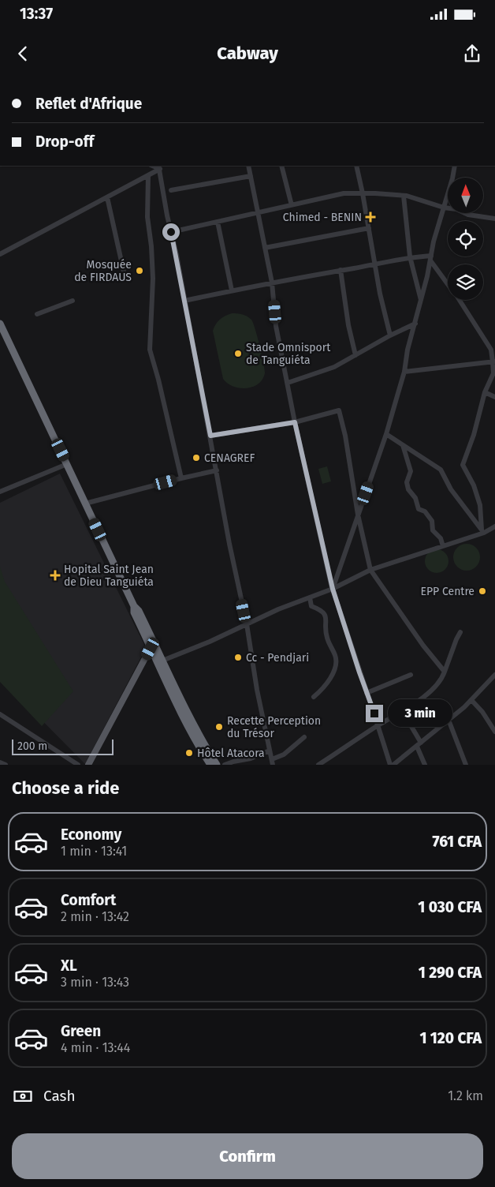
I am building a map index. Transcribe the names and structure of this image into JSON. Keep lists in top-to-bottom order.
{
  "places": {
    "health": ["Chimed - BENIN", "Hopital Saint Jean de Dieu Tanguiéta"],
    "other": [
      "Mosquée de FIRDAUS",
      "Stade Omnisport de Tanguiéta",
      "CENAGREF",
      "EPP Centre",
      "Cc - Pendjari",
      "Recette Perception du Trésor",
      "Hôtel Atacora"
    ]
  },
  "scale_bar": "200 m",
  "north": "top",
  "page": {
    "status": "13:37",
    "header": "Cabway",
    "banner": ["Reflet d'Afrique", "Drop-off"],
    "bubble": "3 min",
    "scale": "200 m",
    "heading": "Choose a ride",
    "list": [
      {
        "name": "Economy",
        "note": "1 min · 13:41",
        "value": "761 CFA"
      },
      {
        "name": "Comfort",
        "note": "2 min · 13:42",
        "value": "1 030 CFA"
      },
      {
        "name": "XL",
        "note": "3 min · 13:43",
        "value": "1 290 CFA"
      },
      {
        "name": "Green",
        "note": "4 min · 13:44",
        "value": "1 120 CFA"
      }
    ],
    "pay": ["Cash", "1.2 km"],
    "buttons": "Confirm"
  }
}
